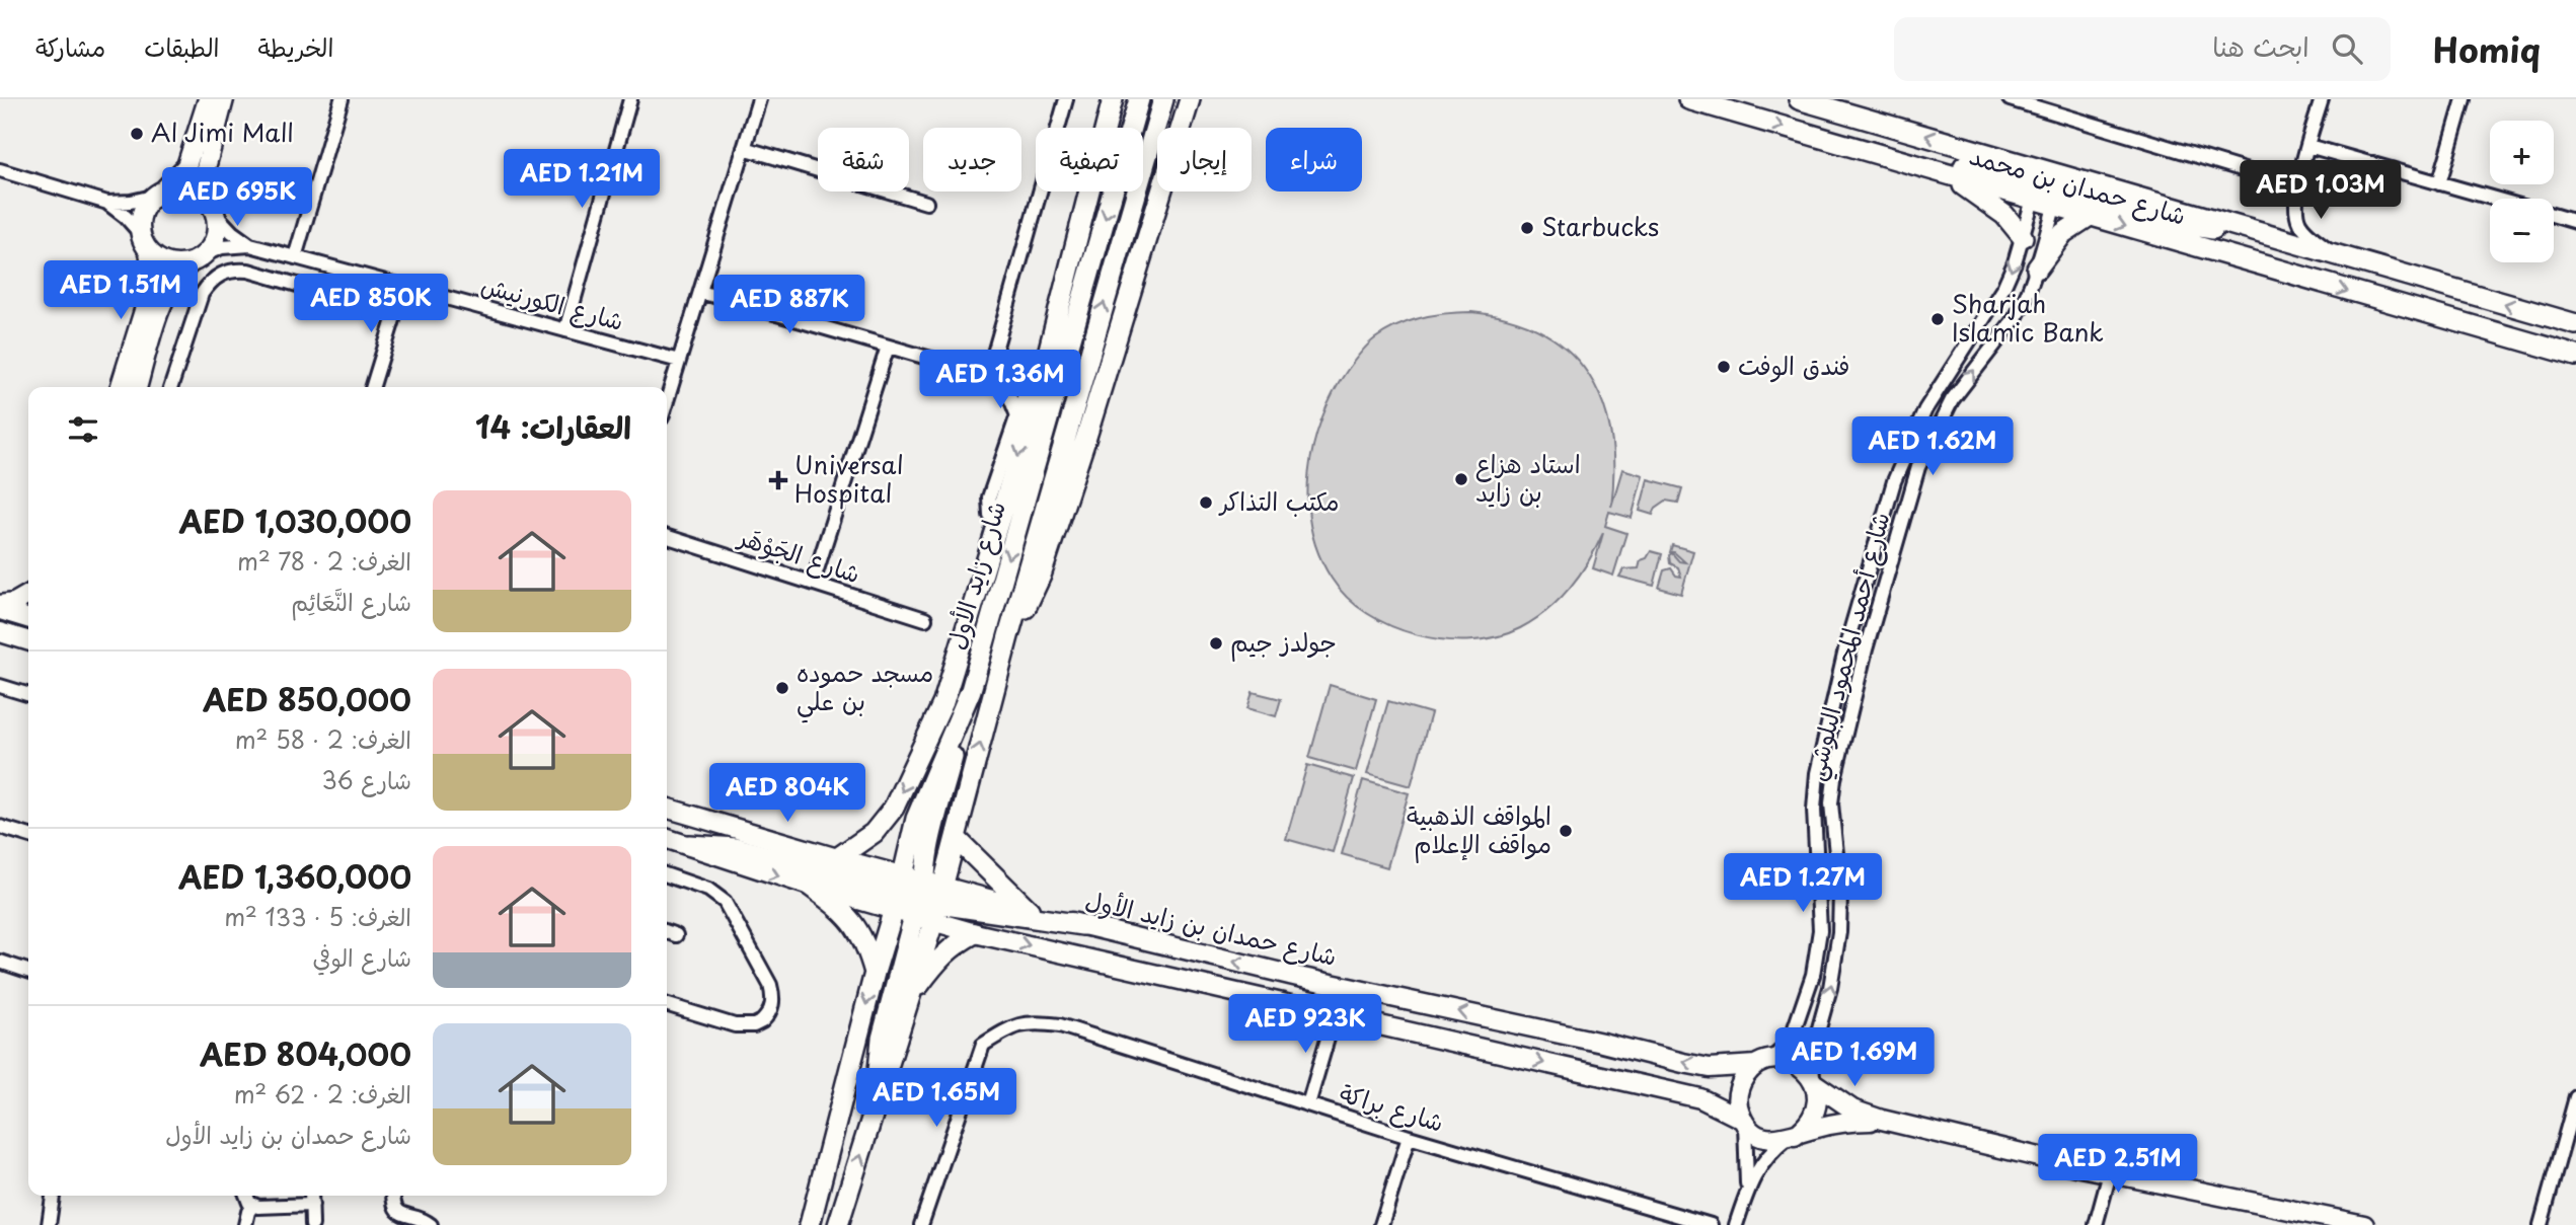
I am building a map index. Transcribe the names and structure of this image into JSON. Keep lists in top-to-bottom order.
{
  "streets": {
    "main road": ["شارع حمدان بن محمد", "شارع زايد الأول", "شارع حمدان بن زايد الأول"],
    "street": [
      "شارع الكورنيش",
      "شارع الجَوْهَر",
      "شارع أحمد المحمود البلوشي",
      "شارع براكة"
    ]
  },
  "crossings": [
    ["شارع حمدان بن محمد", "شارع أحمد المحمود البلوشي"],
    ["شارع زايد الأول", "شارع حمدان بن زايد الأول"],
    ["شارع أحمد المحمود البلوشي", "شارع حمدان بن زايد الأول"]
  ],
  "places": {
    "other": [
      "Al Jimi Mall",
      "Starbucks",
      "Sharjah Islamic Bank",
      "فندق الوفت",
      "استاد هزاع بن زايد",
      "مكتب التذاكر",
      "جولدز جيم",
      "مسجد حموده بن علي",
      "المواقف الذهبية مواقف الإعلام"
    ],
    "health": ["Universal Hospital"]
  },
  "page": {
    "header": "Homiq",
    "search": "ابحث هنا",
    "nav": ["الخريطة", "الطبقات", "مشاركة"],
    "map_buttons": ["+", "−"],
    "chip": [
      "شراء",
      "إيجار",
      "تصفية",
      "جديد",
      "شقة"
    ],
    "price": [
      "AED 1.21M",
      "AED 1.03M",
      "AED 695K",
      "AED 1.51M",
      "AED 850K",
      "AED 887K",
      "AED 1.36M",
      "AED 1.62M",
      "AED 804K",
      "AED 1.27M",
      "AED 923K",
      "AED 1.69M",
      "AED 1.65M",
      "AED 2.51M"
    ],
    "heading": "العقارات: 14",
    "list": [
      {
        "name": "AED 1,030,000",
        "note": "الغرف: 2 · 78 m² · شارع النَّعَائِم"
      },
      {
        "name": "AED 850,000",
        "note": "الغرف: 2 · 58 m² · شارع 36"
      },
      {
        "name": "AED 1,360,000",
        "note": "الغرف: 5 · 133 m² · شارع الوفي"
      },
      {
        "name": "AED 804,000",
        "note": "الغرف: 2 · 62 m² · شارع حمدان بن زايد الأول"
      }
    ]
  }
}
